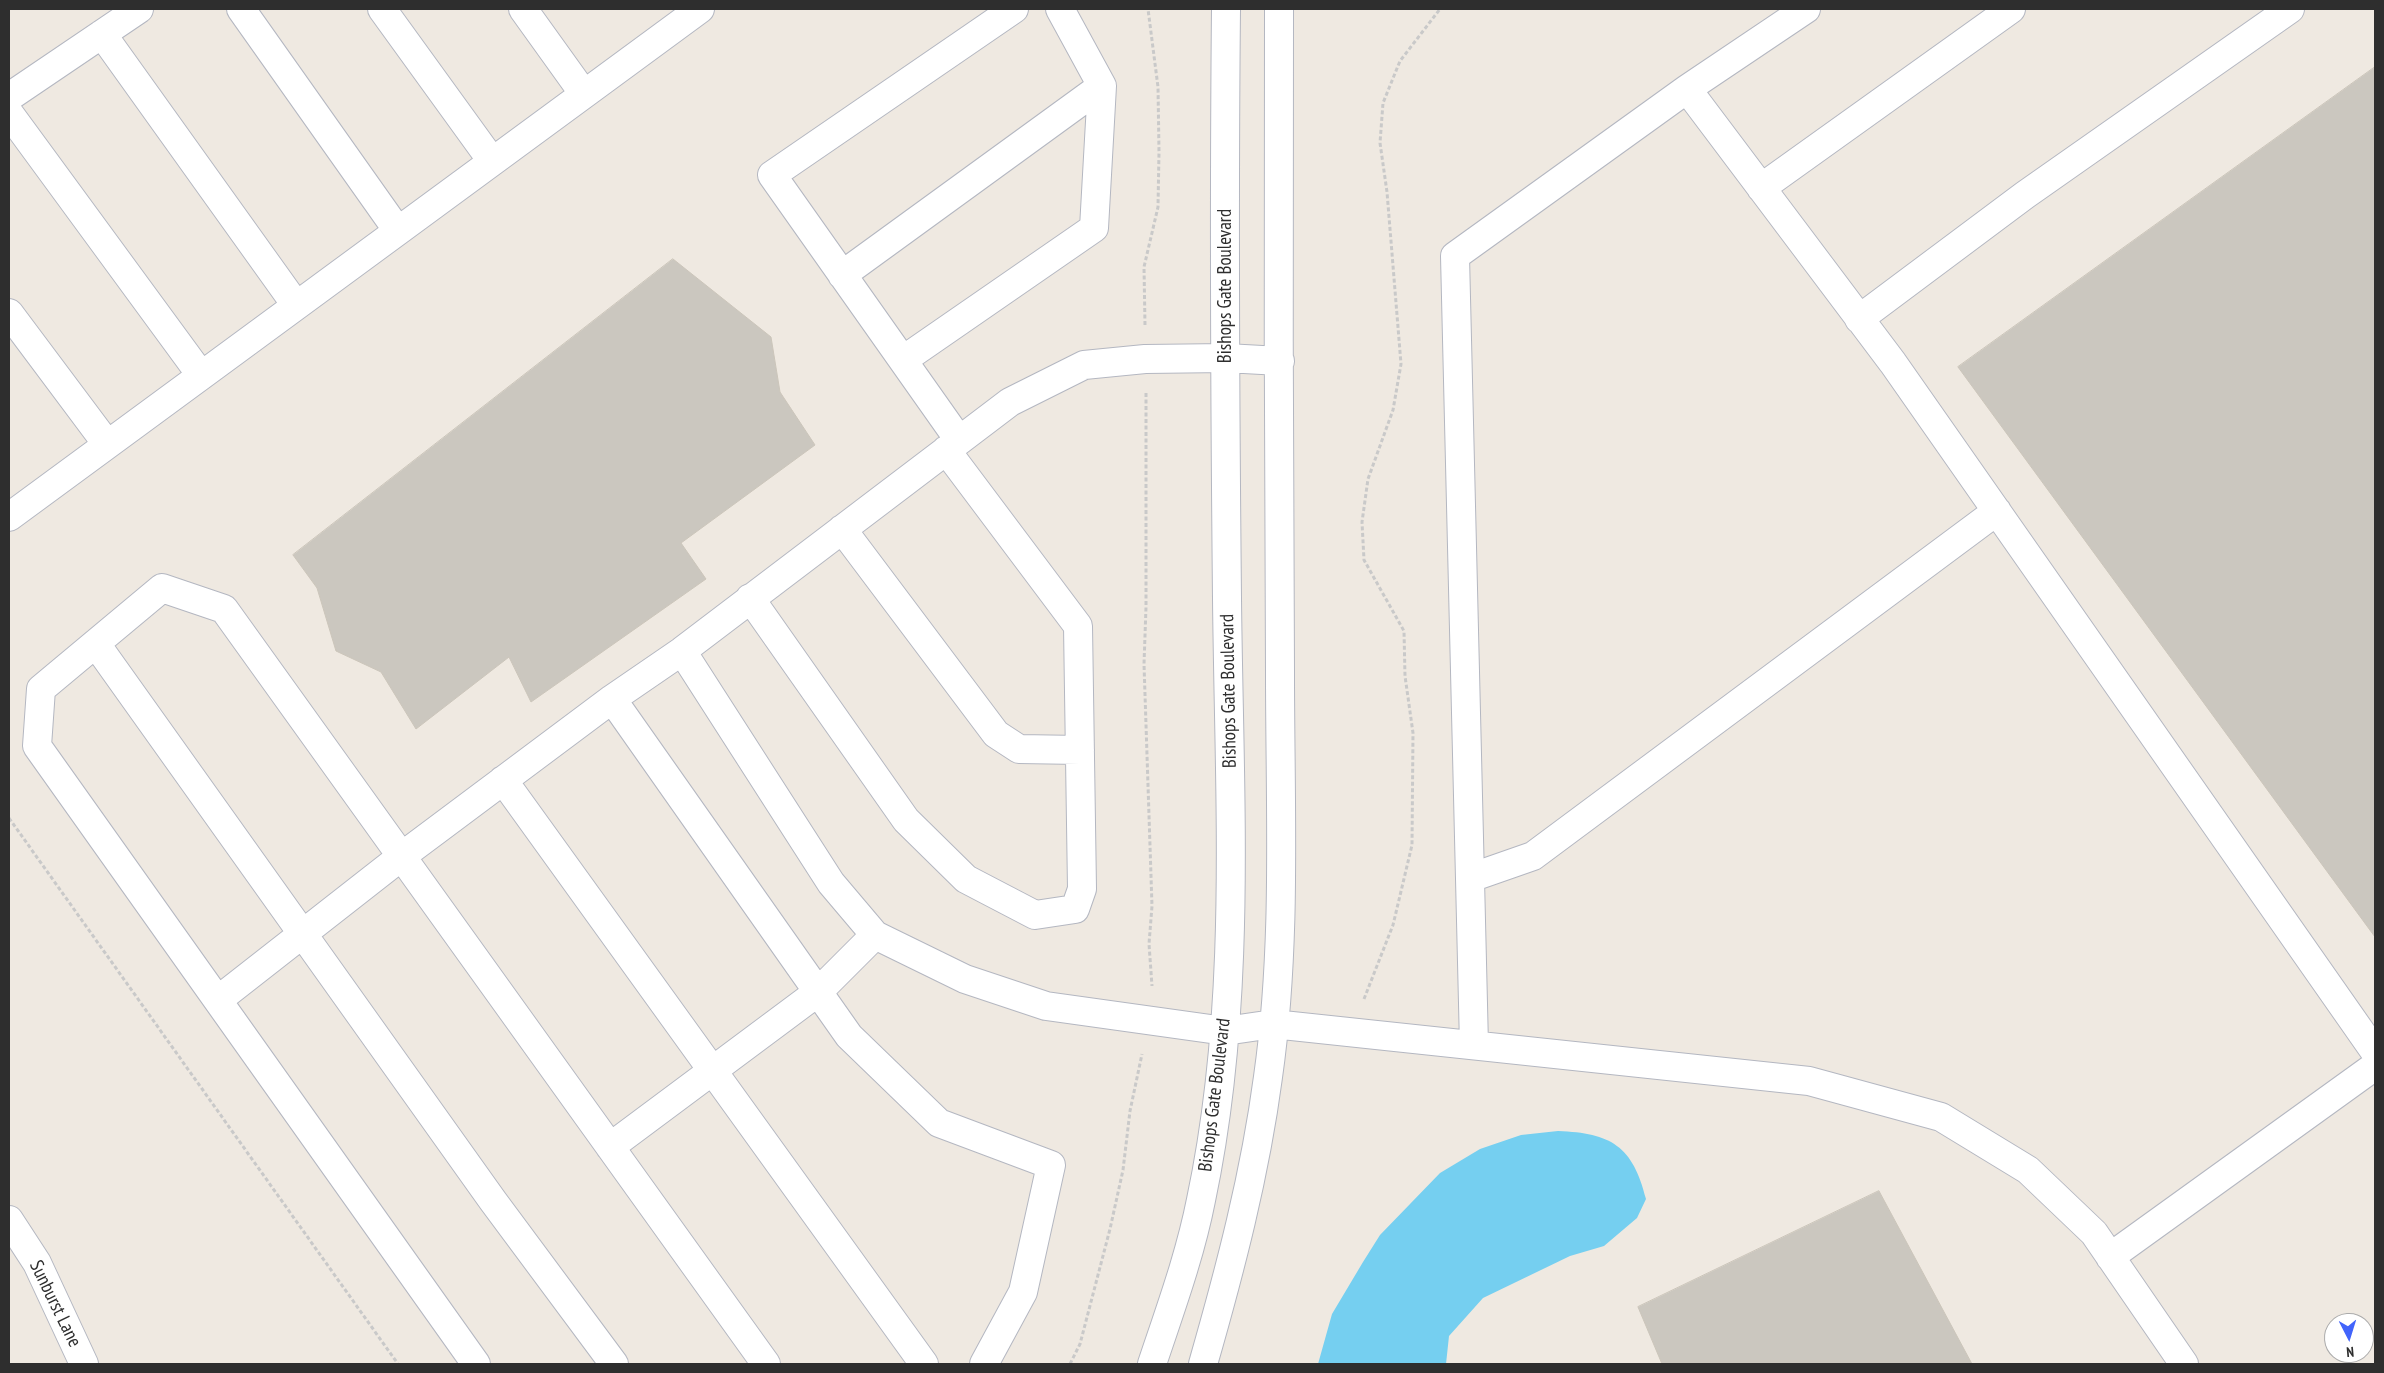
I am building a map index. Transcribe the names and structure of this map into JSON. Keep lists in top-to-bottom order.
{
  "streets": {
    "street": ["Bishops Gate Boulevard", "Sunburst Lane"]
  },
  "north": "bottom"
}
